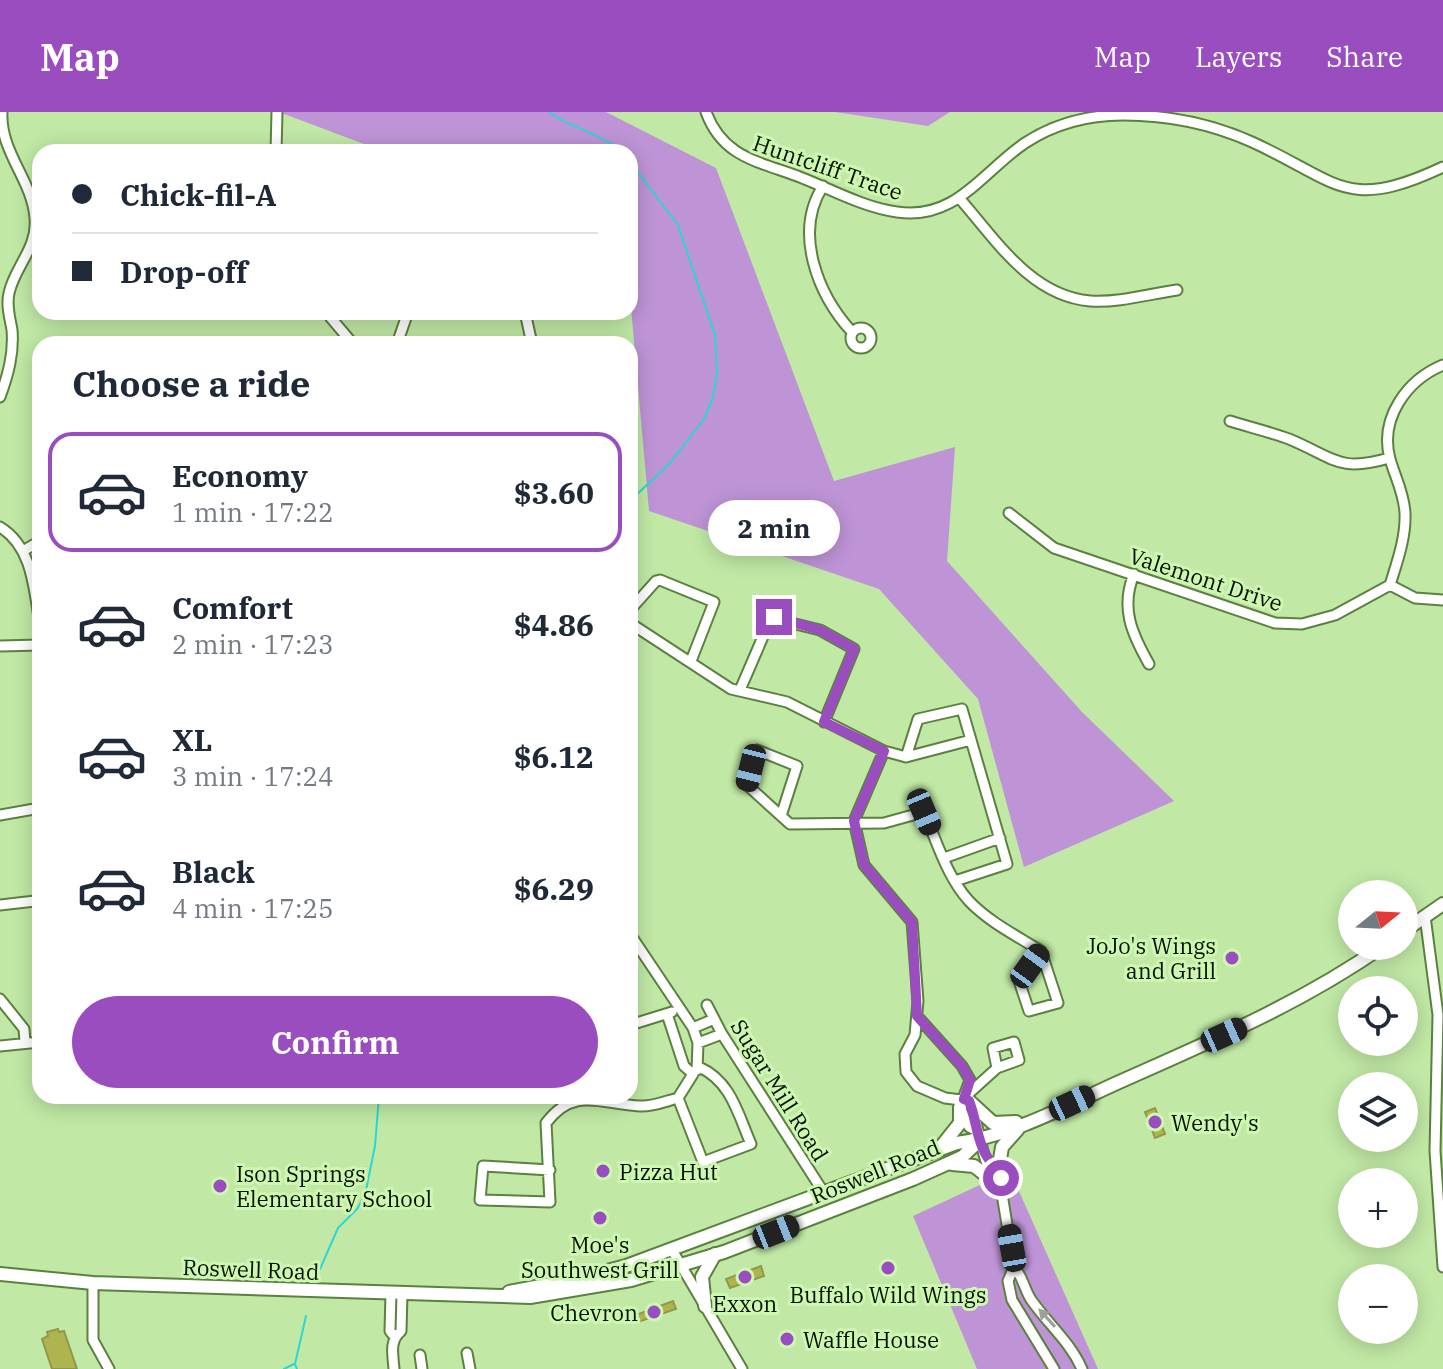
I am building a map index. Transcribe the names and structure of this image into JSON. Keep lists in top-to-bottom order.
{
  "streets": {
    "main road": ["Roswell Road"],
    "street": ["Huntcliff Trace", "Valemont Drive", "Sugar Mill Road"]
  },
  "crossings": [
    ["Sugar Mill Road", "Roswell Road"]
  ],
  "places": [
    "JoJo's Wings and Grill",
    "Wendy's",
    "Pizza Hut",
    "Ison Springs Elementary School",
    "Moe's Southwest Grill",
    "Buffalo Wild Wings",
    "Exxon",
    "Chevron",
    "Waffle House"
  ],
  "north": "right",
  "page": {
    "header": "Map",
    "nav": ["Map", "Layers", "Share"],
    "banner": ["Chick-fil-A", "Drop-off"],
    "heading": "Choose a ride",
    "list": [
      {
        "name": "Economy",
        "note": "1 min · 17:22",
        "value": "$3.60"
      },
      {
        "name": "Comfort",
        "note": "2 min · 17:23",
        "value": "$4.86"
      },
      {
        "name": "XL",
        "note": "3 min · 17:24",
        "value": "$6.12"
      },
      {
        "name": "Black",
        "note": "4 min · 17:25",
        "value": "$6.29"
      }
    ],
    "bubble": "2 min",
    "map_buttons": ["+", "−"],
    "buttons": "Confirm"
  }
}
